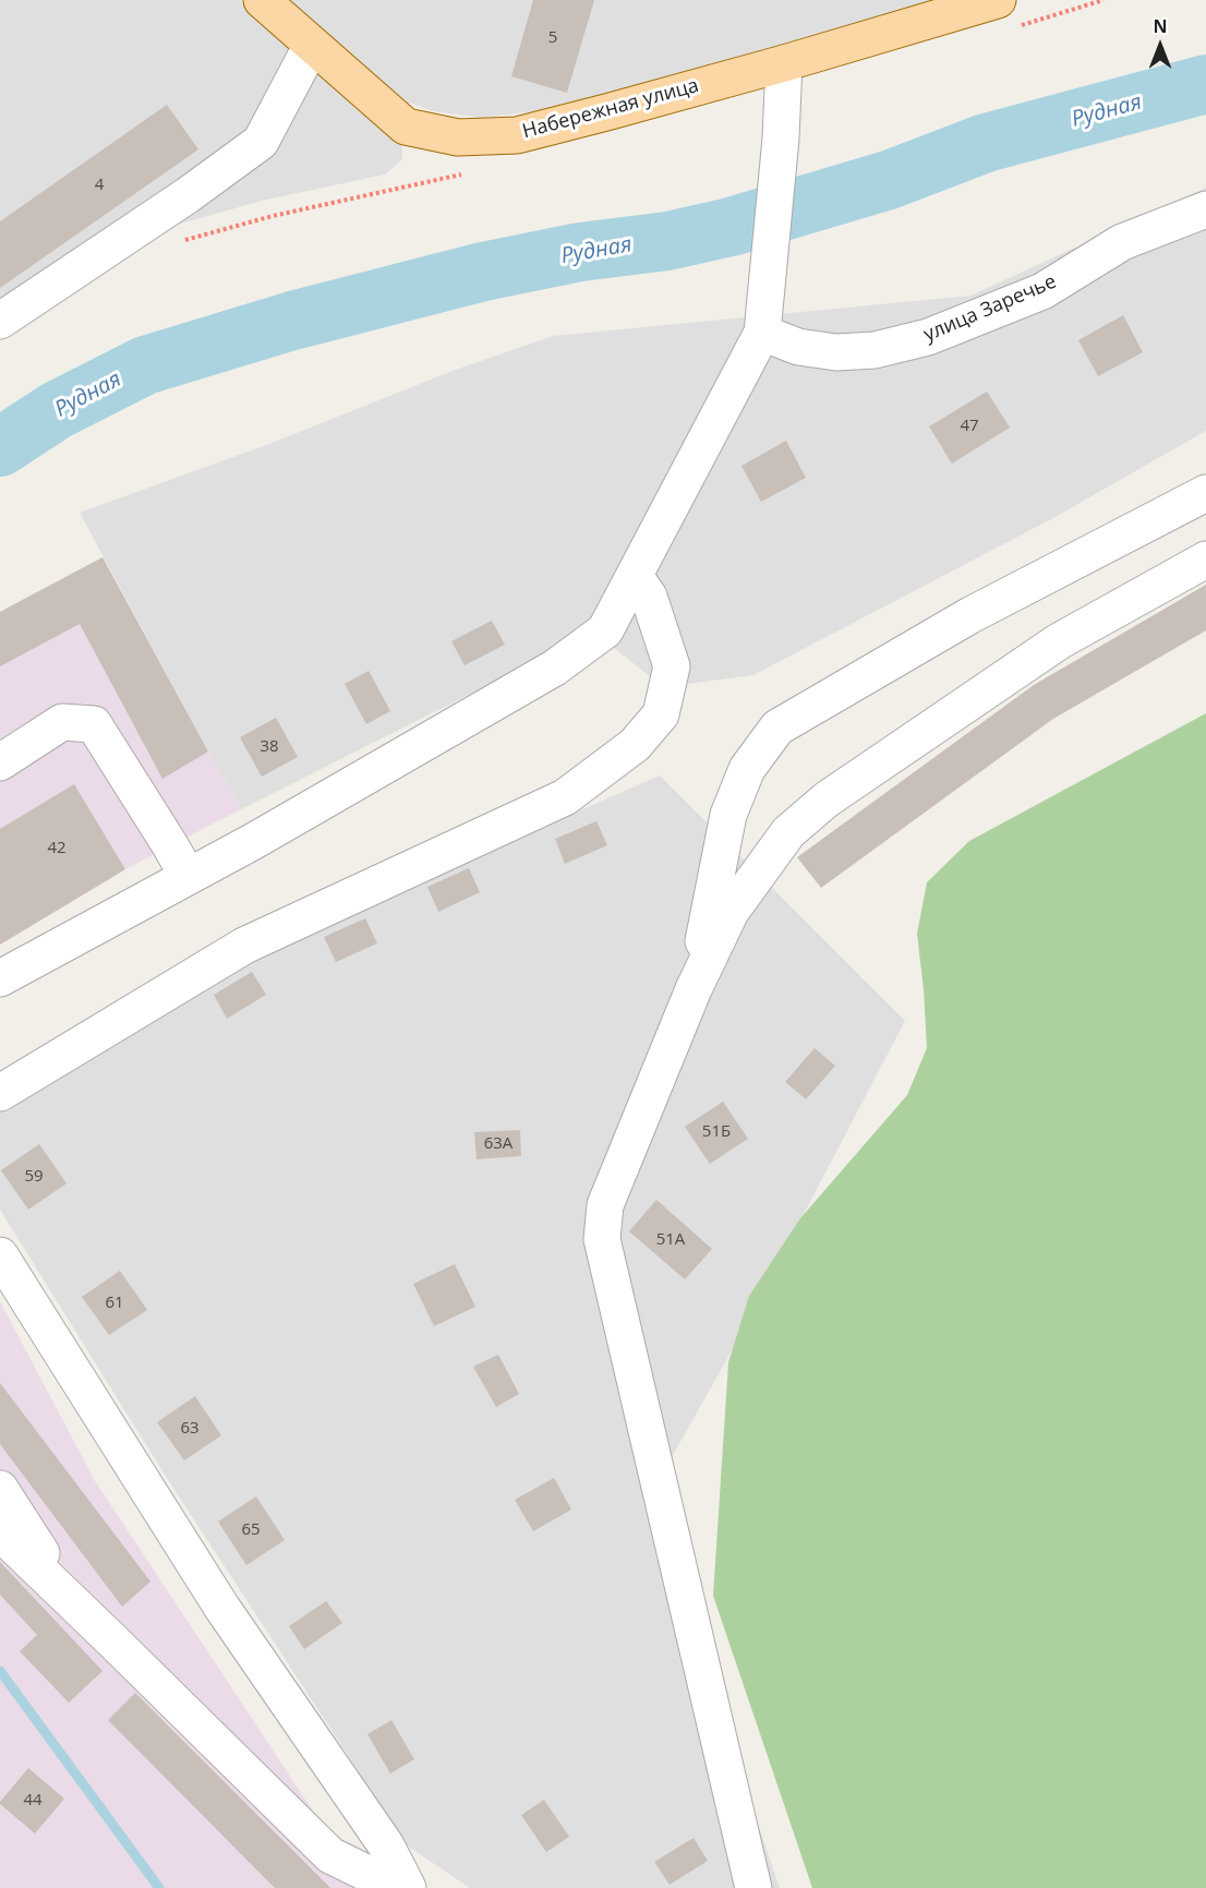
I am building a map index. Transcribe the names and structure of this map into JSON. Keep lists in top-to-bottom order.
{
  "streets": {
    "main road": ["Набережная улица"],
    "street": ["улица Заречье"]
  },
  "water": ["Рудная"],
  "house_numbers": [
    "5",
    "4",
    "47",
    "38",
    "42",
    "51Б",
    "63А",
    "59",
    "51А",
    "61",
    "63",
    "65",
    "44"
  ],
  "north": "top"
}
